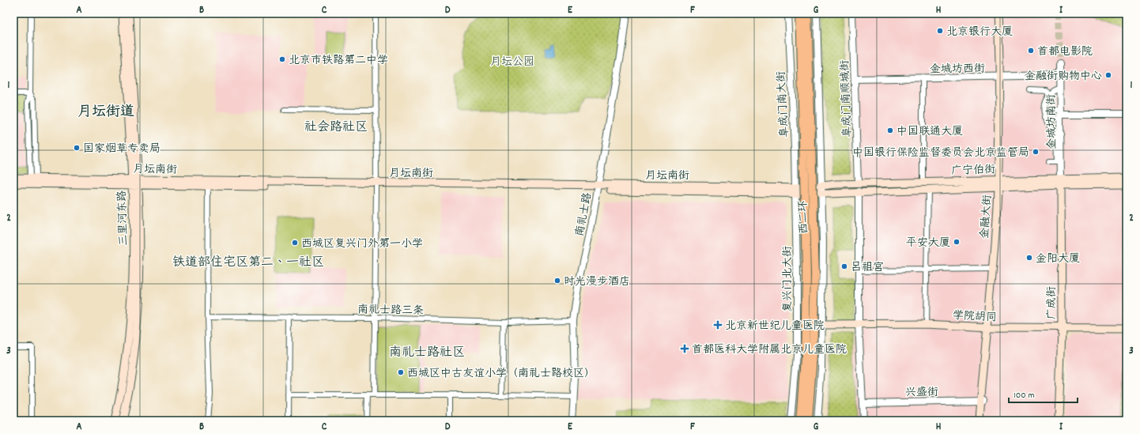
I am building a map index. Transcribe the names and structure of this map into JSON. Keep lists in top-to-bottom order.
{
  "streets": {
    "highway": ["西二环"],
    "main road": [
      "月坛南街",
      "广宁伯街",
      "金融大街",
      "三里河东路",
      "广成街",
      "学院胡同"
    ],
    "street": [
      "金城坊西街",
      "阜成门南顺城街",
      "阜成门南大街",
      "金城坊南街",
      "南礼士路",
      "复兴门北大街",
      "南礼士路三条",
      "兴盛街"
    ]
  },
  "crossings": [
    ["金城坊西街", "阜成门南顺城街"],
    ["金城坊西街", "金城坊南街"],
    ["金城坊西街", "金融大街"],
    ["阜成门南顺城街", "广宁伯街"],
    ["阜成门南大街", "月坛南街"],
    ["阜成门南大街", "复兴门北大街"],
    ["金城坊南街", "广宁伯街"],
    ["金城坊南街", "广成街"],
    ["月坛南街", "广宁伯街"],
    ["月坛南街", "南礼士路"],
    ["月坛南街", "三里河东路"],
    ["月坛南街", "复兴门北大街"],
    ["广宁伯街", "金融大街"],
    ["广宁伯街", "广成街"],
    ["南礼士路", "南礼士路三条"],
    ["金融大街", "学院胡同"],
    ["金融大街", "兴盛街"],
    ["广成街", "学院胡同"]
  ],
  "districts": [
    "月坛街道",
    "社会路社区",
    "铁道部住宅区第二、一社区",
    "南礼士路社区"
  ],
  "parks": ["月坛公园"],
  "places": {
    "other": [
      "北京银行大厦",
      "首都电影院",
      "北京市铁路第二中学",
      "金融街购物中心",
      "中国联通大厦",
      "国家烟草专卖局",
      "中国银行保险监督委员会北京监管局",
      "平安大厦",
      "西城区复兴门外第一小学",
      "金阳大厦",
      "吕祖宫",
      "时光漫步酒店",
      "西城区中古友谊小学（南礼士路校区）"
    ],
    "health": ["北京新世纪儿童医院", "首都医科大学附属北京儿童医院"]
  },
  "scale_bar": "100 m",
  "grid": {
    "columns": [
      "A",
      "B",
      "C",
      "D",
      "E",
      "F",
      "G",
      "H",
      "I"
    ],
    "rows": ["1", "2", "3"]
  }
}
